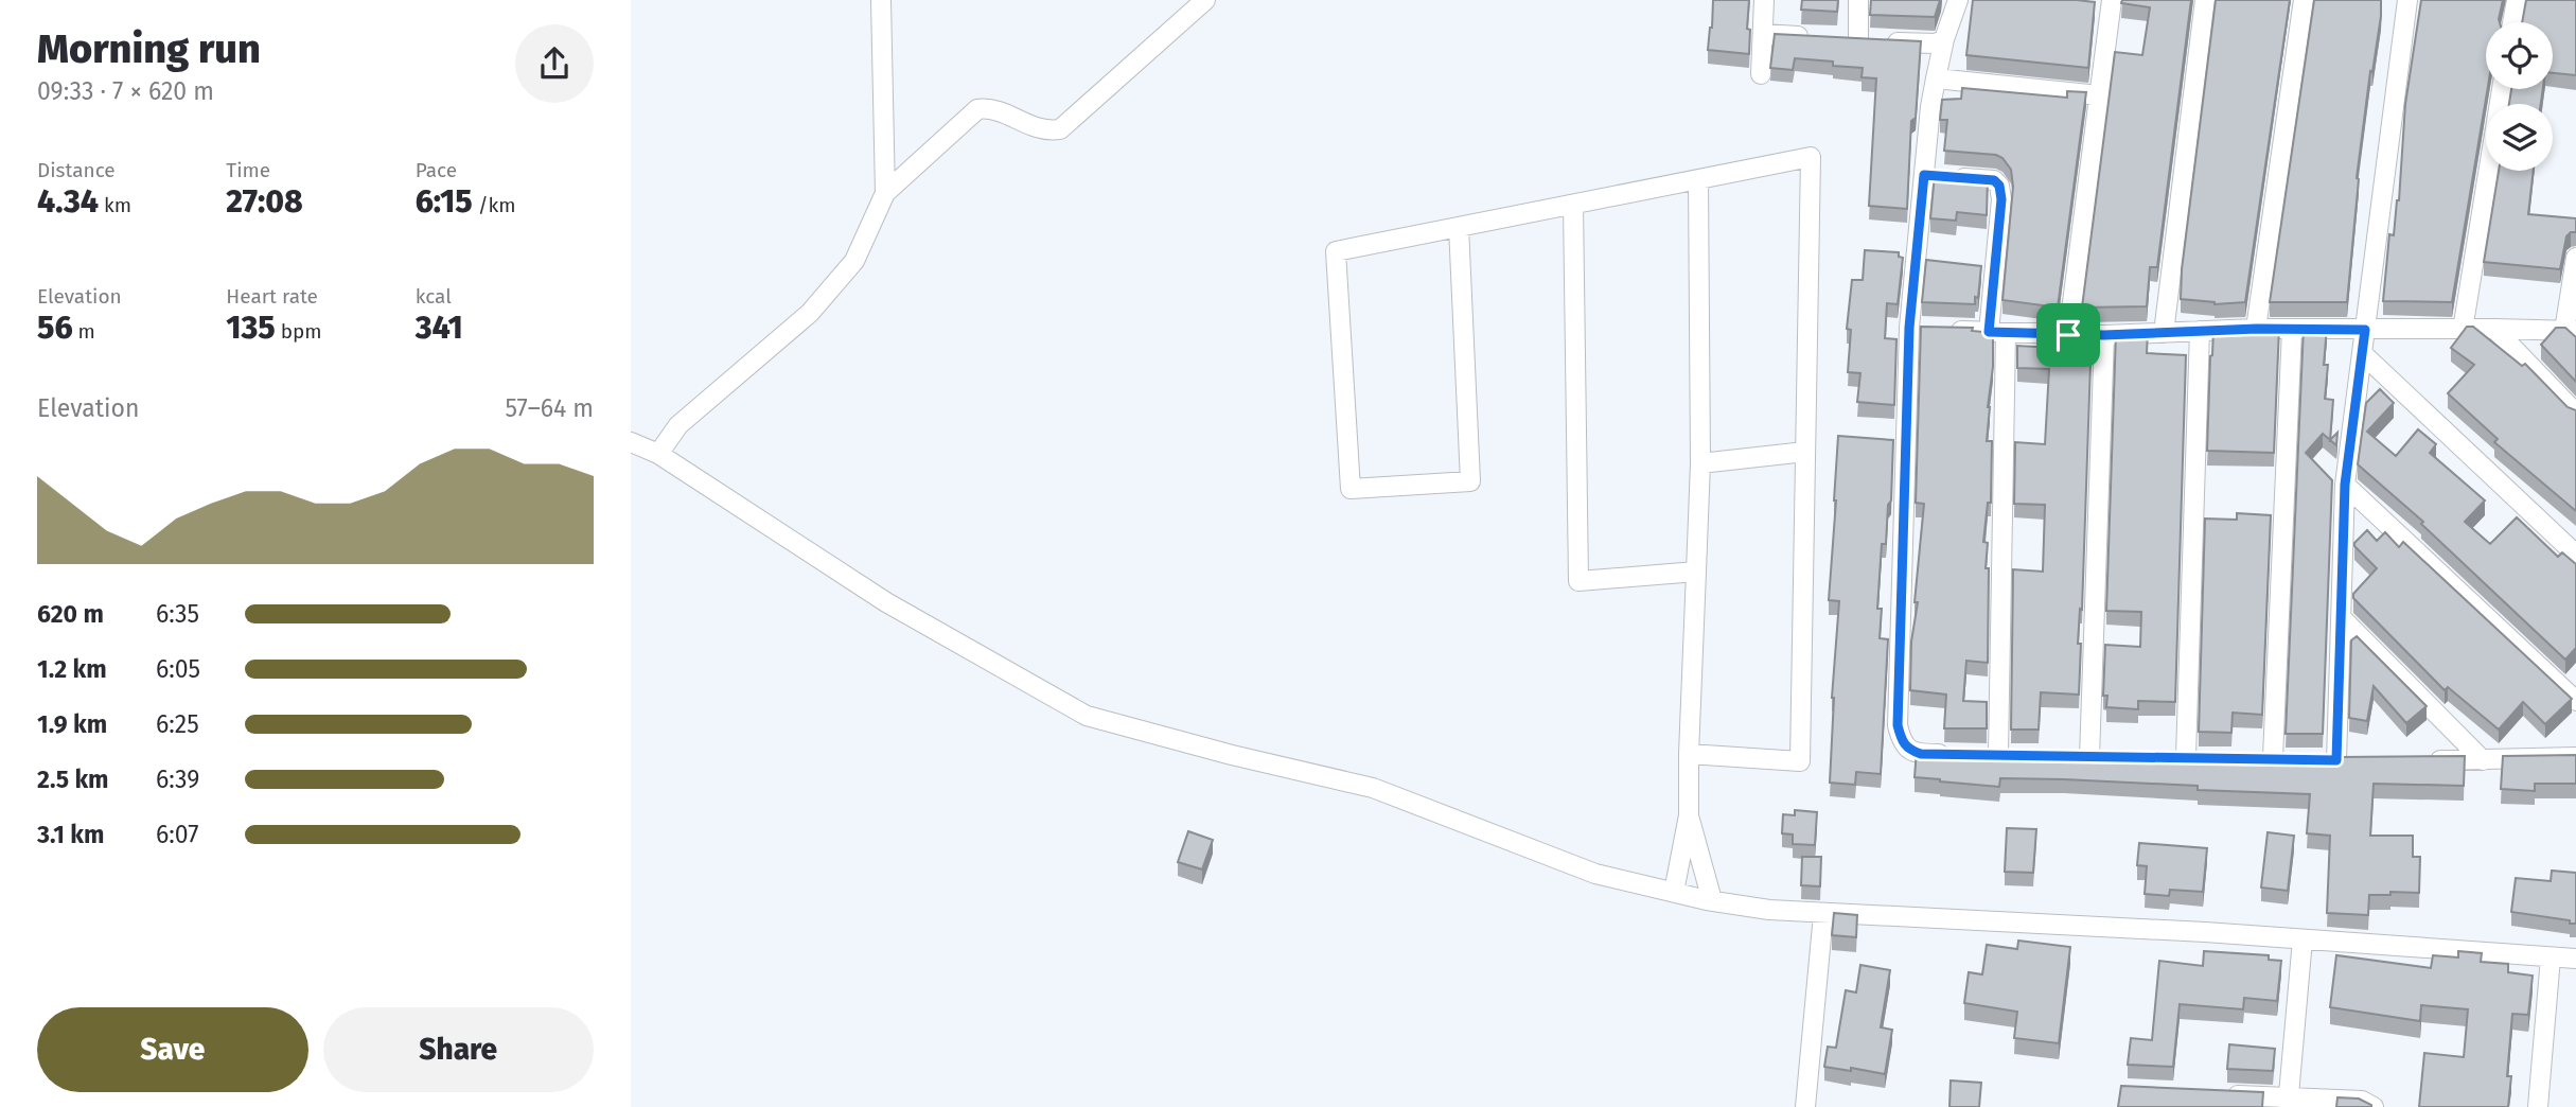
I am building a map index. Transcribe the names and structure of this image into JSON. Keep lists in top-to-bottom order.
{
  "page": {
    "heading": ["Morning run", "09:33 · 7 × 620 m"],
    "stats": [
      ["Distance", "4.34 km"],
      ["Time", "27:08"],
      ["Pace", "6:15 /km"],
      ["Elevation", "56 m"],
      ["Heart rate", "135 bpm"],
      ["kcal", "341"]
    ],
    "chart": ["Elevation", "57–64 m"],
    "list": [
      {
        "name": "620 m",
        "note": "6:35"
      },
      {
        "name": "1.2 km",
        "note": "6:05"
      },
      {
        "name": "1.9 km",
        "note": "6:25"
      },
      {
        "name": "2.5 km",
        "note": "6:39"
      },
      {
        "name": "3.1 km",
        "note": "6:07"
      }
    ],
    "buttons": ["Save", "Share"]
  }
}
